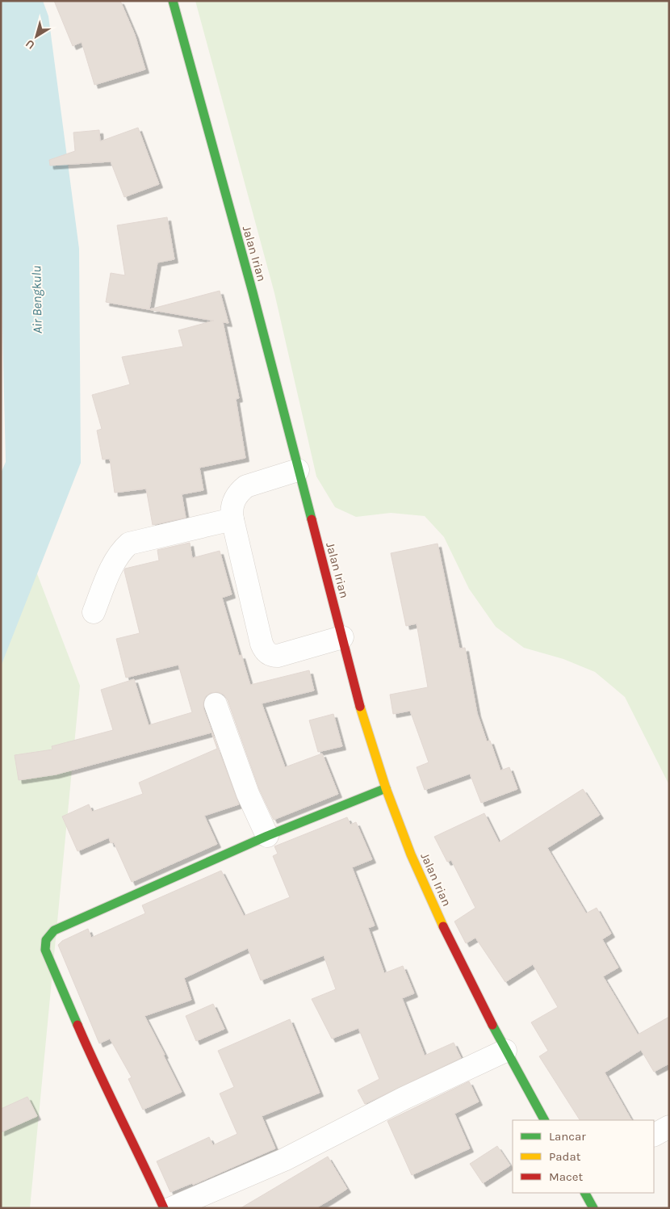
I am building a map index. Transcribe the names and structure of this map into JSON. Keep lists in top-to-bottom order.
{
  "streets": {
    "main road": ["Jalan Irian"]
  },
  "water": ["Air Bengkulu"],
  "legend": ["Lancar", "Padat", "Macet"],
  "north": "bottom left"
}
